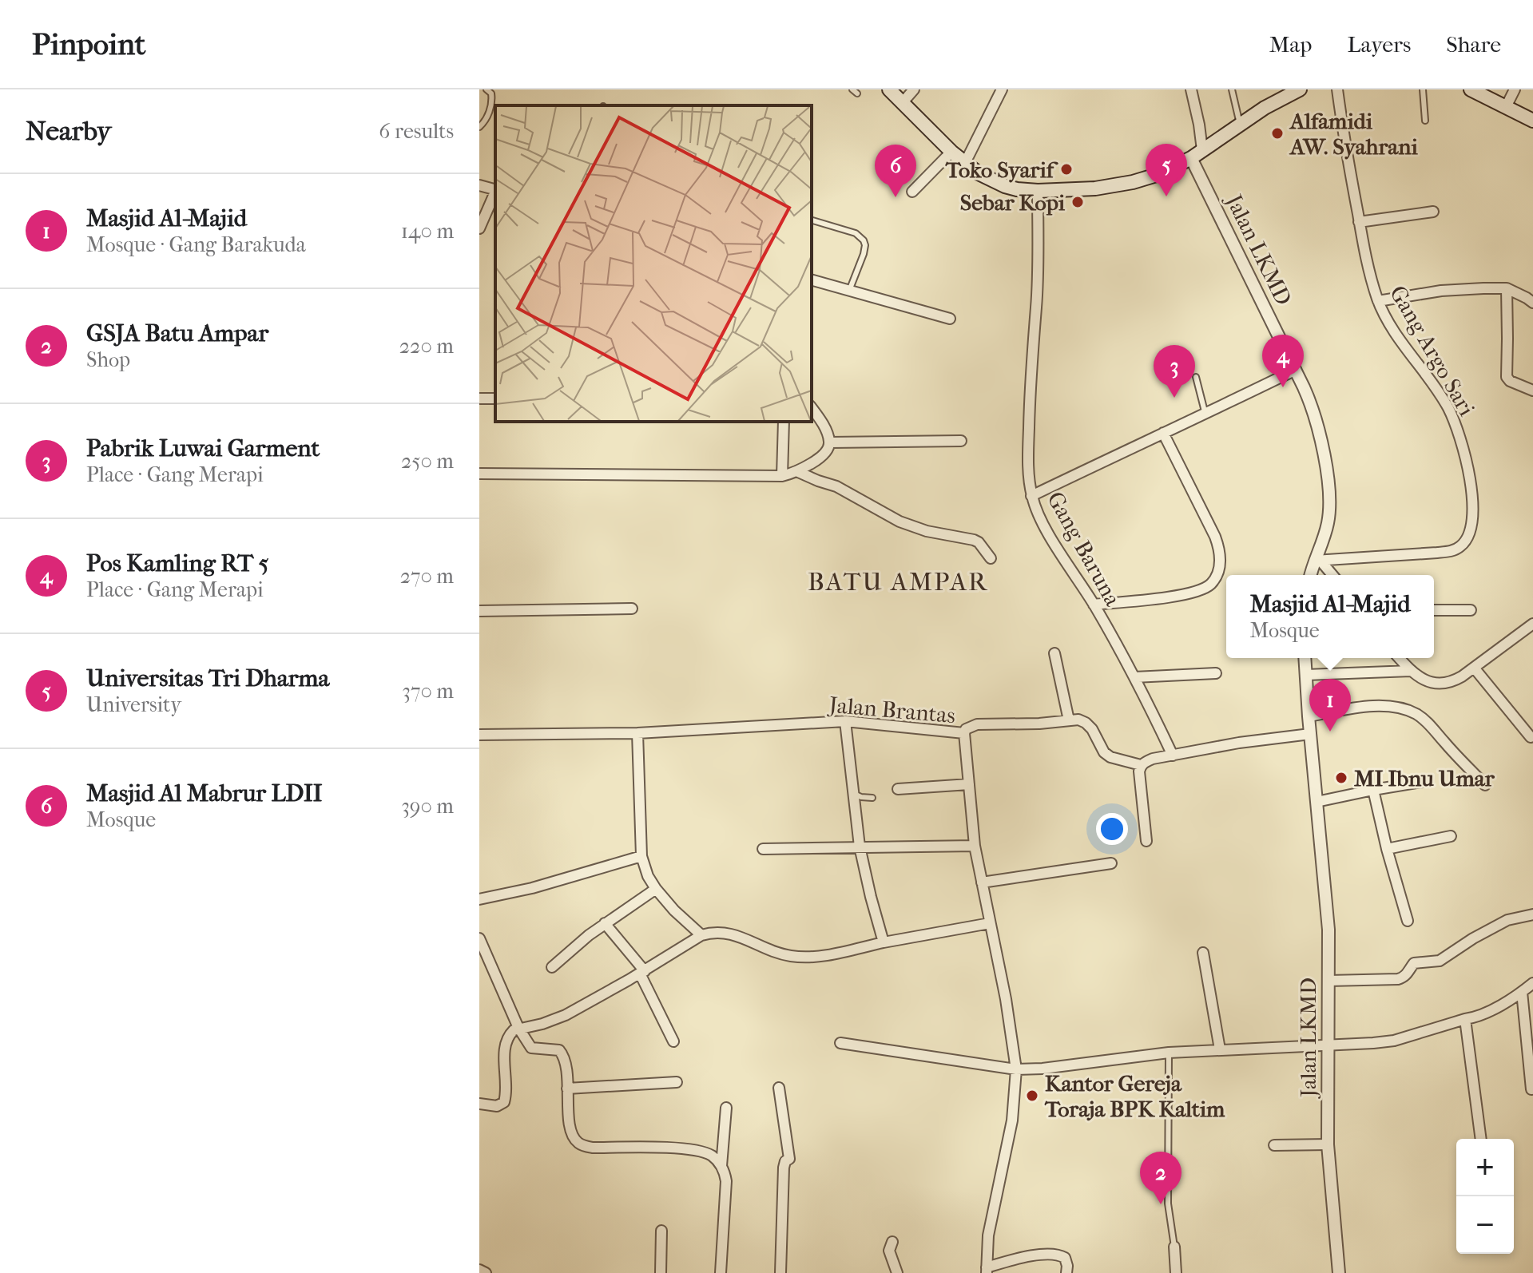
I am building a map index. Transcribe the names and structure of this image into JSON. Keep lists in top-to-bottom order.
{
  "streets": {
    "street": [
      "Jalan LKMD",
      "Gang Argo Sari",
      "Gang Baruna",
      "Jalan Brantas"
    ]
  },
  "crossings": [
    ["Jalan LKMD", "Gang Argo Sari"]
  ],
  "districts": ["BATU AMPAR"],
  "places": [
    "Alfamidi AW. Syahrani",
    "Toko Syarif",
    "Sebar Kopi",
    "MI Ibnu Umar",
    "Kantor Gereja Toraja BPK Kaltim"
  ],
  "page": {
    "header": "Pinpoint",
    "nav": ["Map", "Layers", "Share"],
    "heading": ["Nearby", "6 results"],
    "pins": [
      "5",
      "6",
      "4",
      "3",
      "1",
      "2"
    ],
    "list": [
      {
        "mark": "1",
        "name": "Masjid Al-Majid",
        "note": "Mosque · Gang Barakuda",
        "value": "140 m"
      },
      {
        "mark": "2",
        "name": "GSJA Batu Ampar",
        "note": "Shop",
        "value": "220 m"
      },
      {
        "mark": "3",
        "name": "Pabrik Luwai Garment",
        "note": "Place · Gang Merapi",
        "value": "250 m"
      },
      {
        "mark": "4",
        "name": "Pos Kamling RT 5",
        "note": "Place · Gang Merapi",
        "value": "270 m"
      },
      {
        "mark": "5",
        "name": "Universitas Tri Dharma",
        "note": "University",
        "value": "370 m"
      },
      {
        "mark": "6",
        "name": "Masjid Al Mabrur LDII",
        "note": "Mosque",
        "value": "390 m"
      }
    ],
    "popup": ["Masjid Al-Majid", "Mosque"],
    "map_buttons": ["+", "−"]
  }
}
